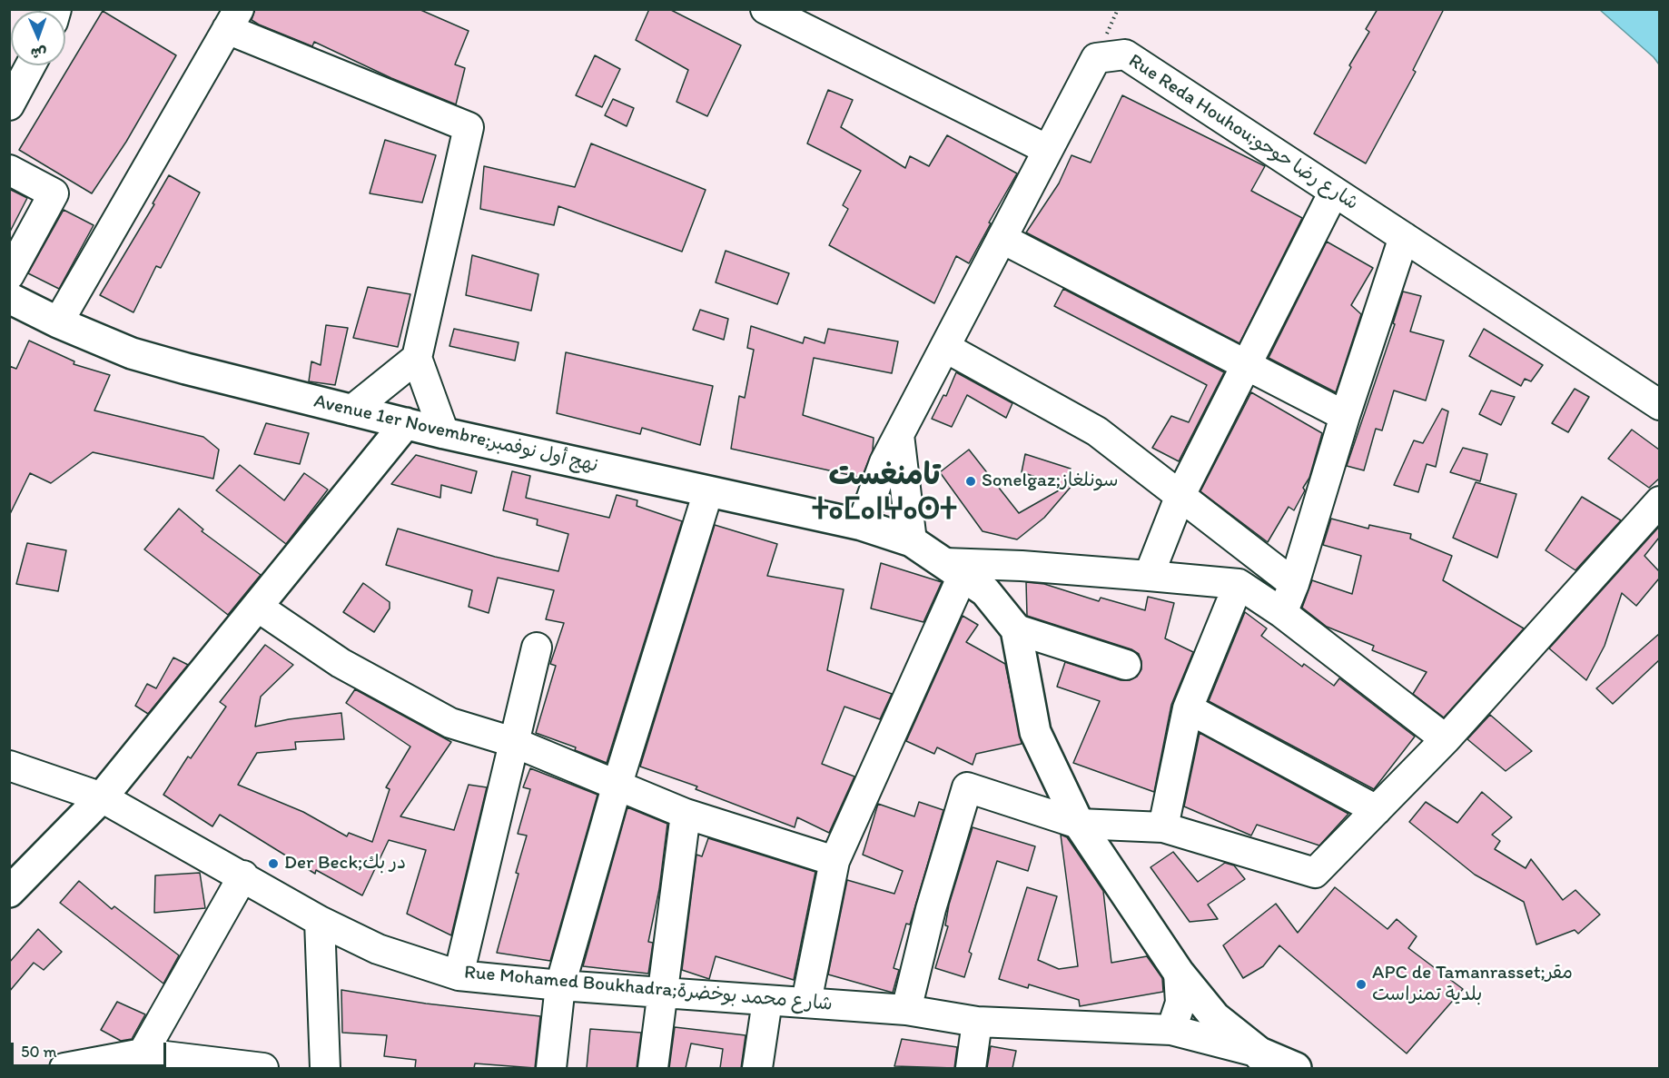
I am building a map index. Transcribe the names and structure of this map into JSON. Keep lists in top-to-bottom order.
{
  "streets": {
    "main road": ["Avenue 1er Novembre;نهج أول نوفمبر"],
    "street": ["Rue Reda Houhou;شارع رضا حوحو", "Rue Mohamed Boukhadra;شارع محمد بوخضرة"]
  },
  "crossings": [
    ["Rue Reda Houhou;شارع رضا حوحو", "Avenue 1er Novembre;نهج أول نوفمبر"]
  ],
  "districts": ["تامنغست ⵜⴰⵎⴰⵏⵖⴰⵙⵜ"],
  "places": ["Sonelgaz;سونلغاز", "Der Beck;در بك", "APC de Tamanrasset;مقر بلدية تمنراست"],
  "scale_bar": "50 m",
  "north": "bottom"
}
